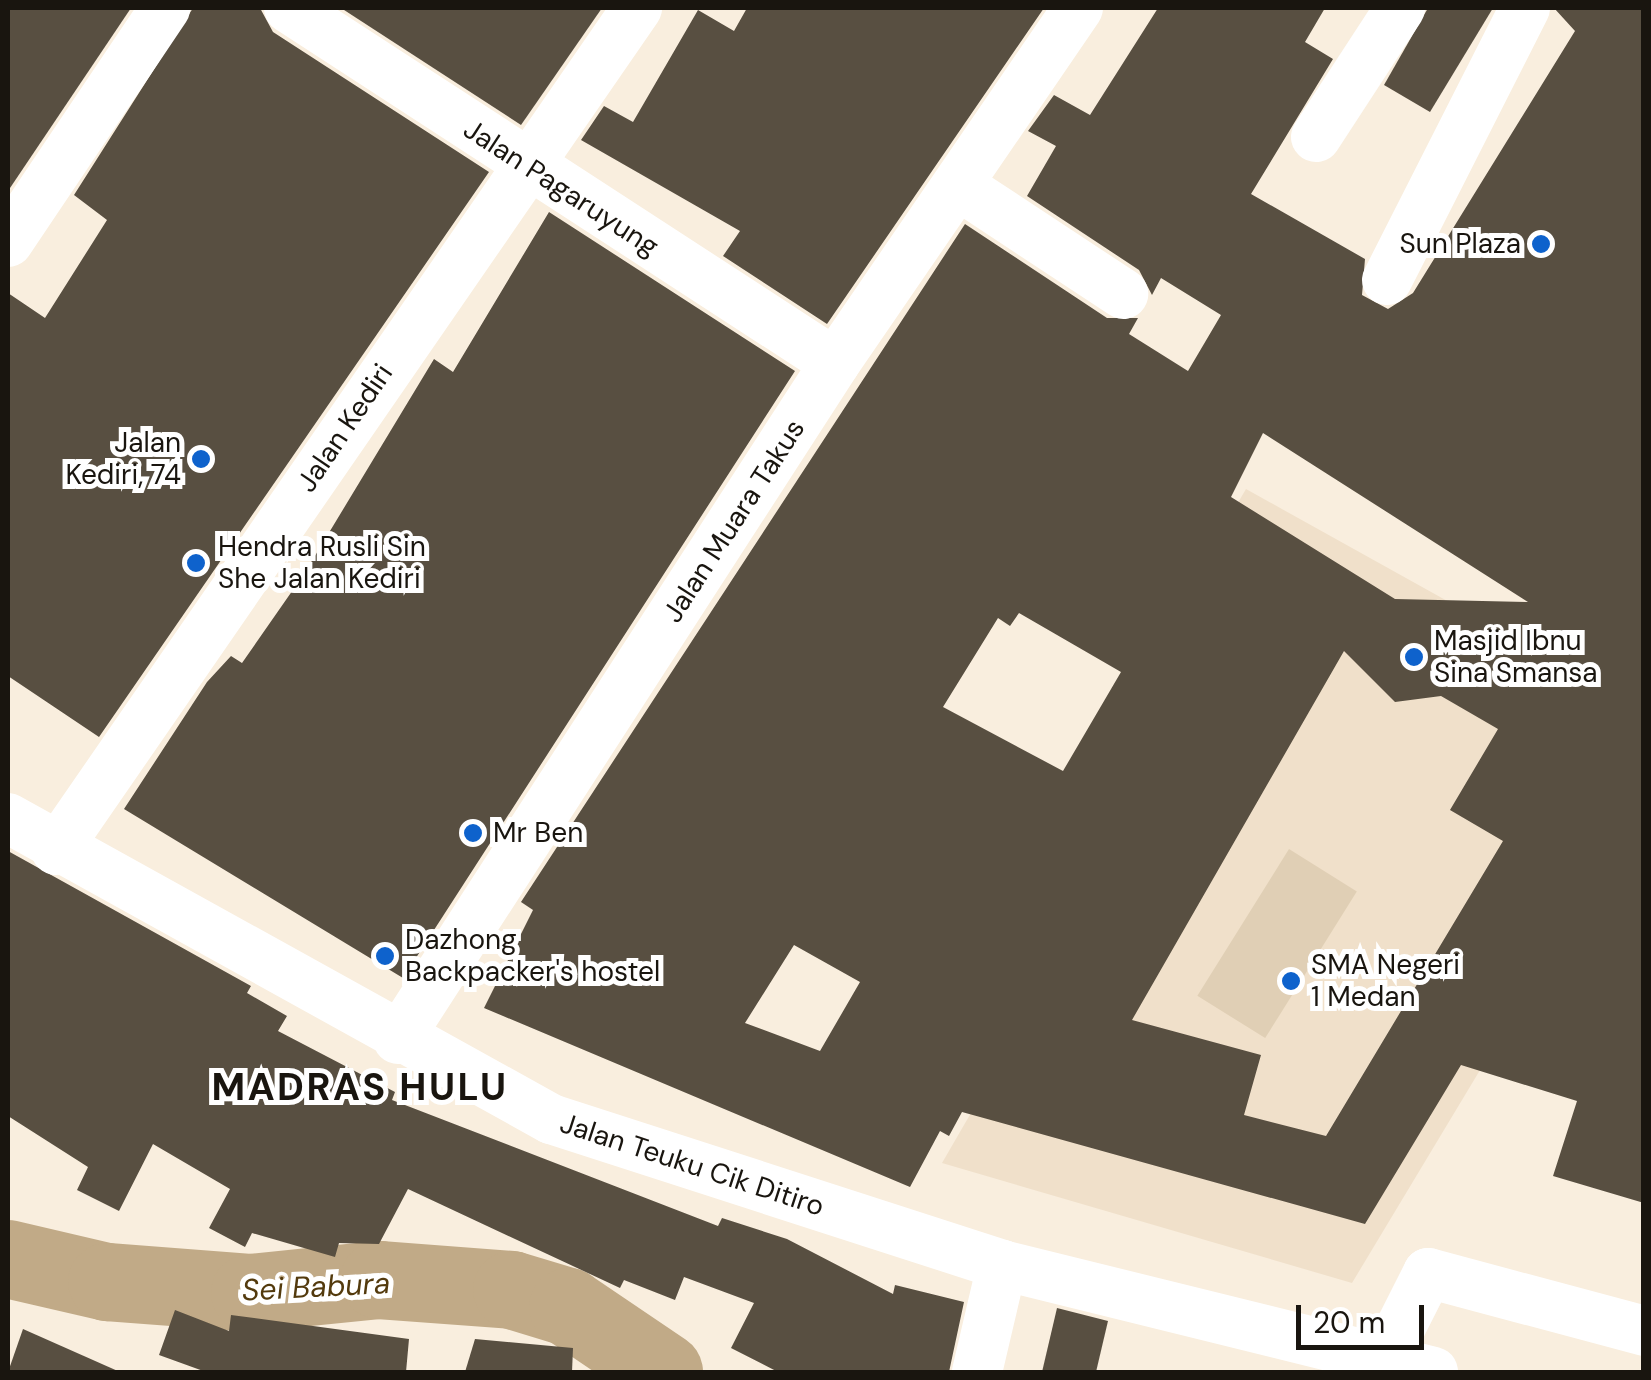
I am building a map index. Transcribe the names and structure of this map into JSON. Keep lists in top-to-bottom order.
{
  "streets": {
    "street": [
      "Jalan Pagaruyung",
      "Jalan Kediri",
      "Jalan Muara Takus",
      "Jalan Teuku Cik Ditiro"
    ]
  },
  "crossings": [
    ["Jalan Pagaruyung", "Jalan Kediri"],
    ["Jalan Pagaruyung", "Jalan Muara Takus"],
    ["Jalan Kediri", "Jalan Teuku Cik Ditiro"],
    ["Jalan Muara Takus", "Jalan Teuku Cik Ditiro"]
  ],
  "districts": ["MADRAS HULU"],
  "water": ["Sei Babura"],
  "places": [
    "Sun Plaza",
    "Jalan Kediri, 74",
    "Hendra Rusli Sin She Jalan Kediri",
    "Masjid Ibnu Sina Smansa",
    "Mr Ben",
    "Dazhong Backpacker's hostel",
    "SMA Negeri 1 Medan"
  ],
  "scale_bar": "20 m"
}
